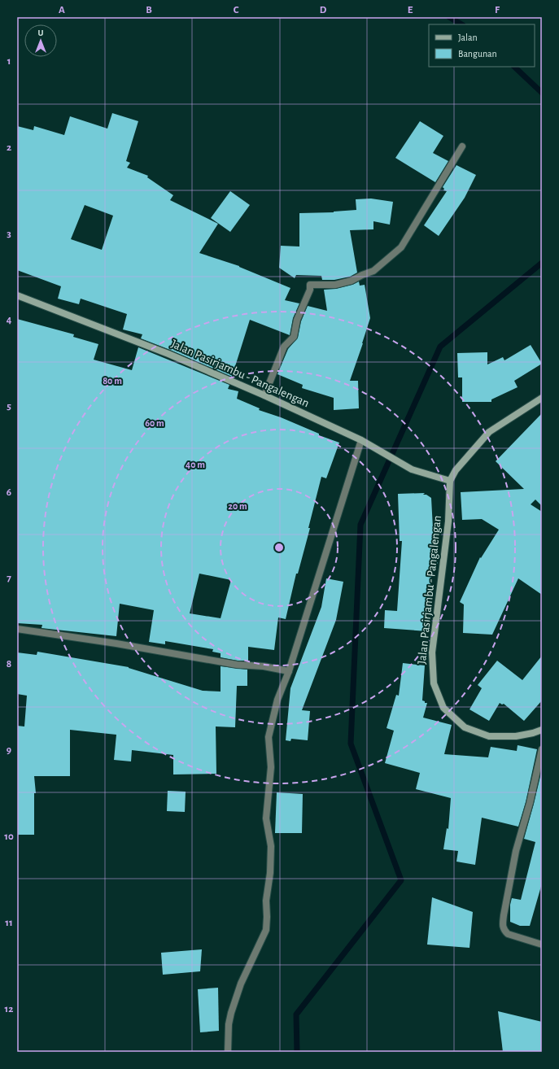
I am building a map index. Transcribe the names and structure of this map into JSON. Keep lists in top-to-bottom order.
{
  "streets": {
    "main road": ["Jalan Pasirjambu - Pangalengan"]
  },
  "legend": ["Jalan", "Bangunan"],
  "north": "top",
  "grid": {
    "columns": [
      "A",
      "B",
      "C",
      "D",
      "E",
      "F"
    ],
    "rows": [
      "1",
      "2",
      "3",
      "4",
      "5",
      "6",
      "7",
      "8",
      "9",
      "10",
      "11",
      "12"
    ]
  },
  "rings": [
    "80 m",
    "60 m",
    "40 m",
    "20 m"
  ]
}
